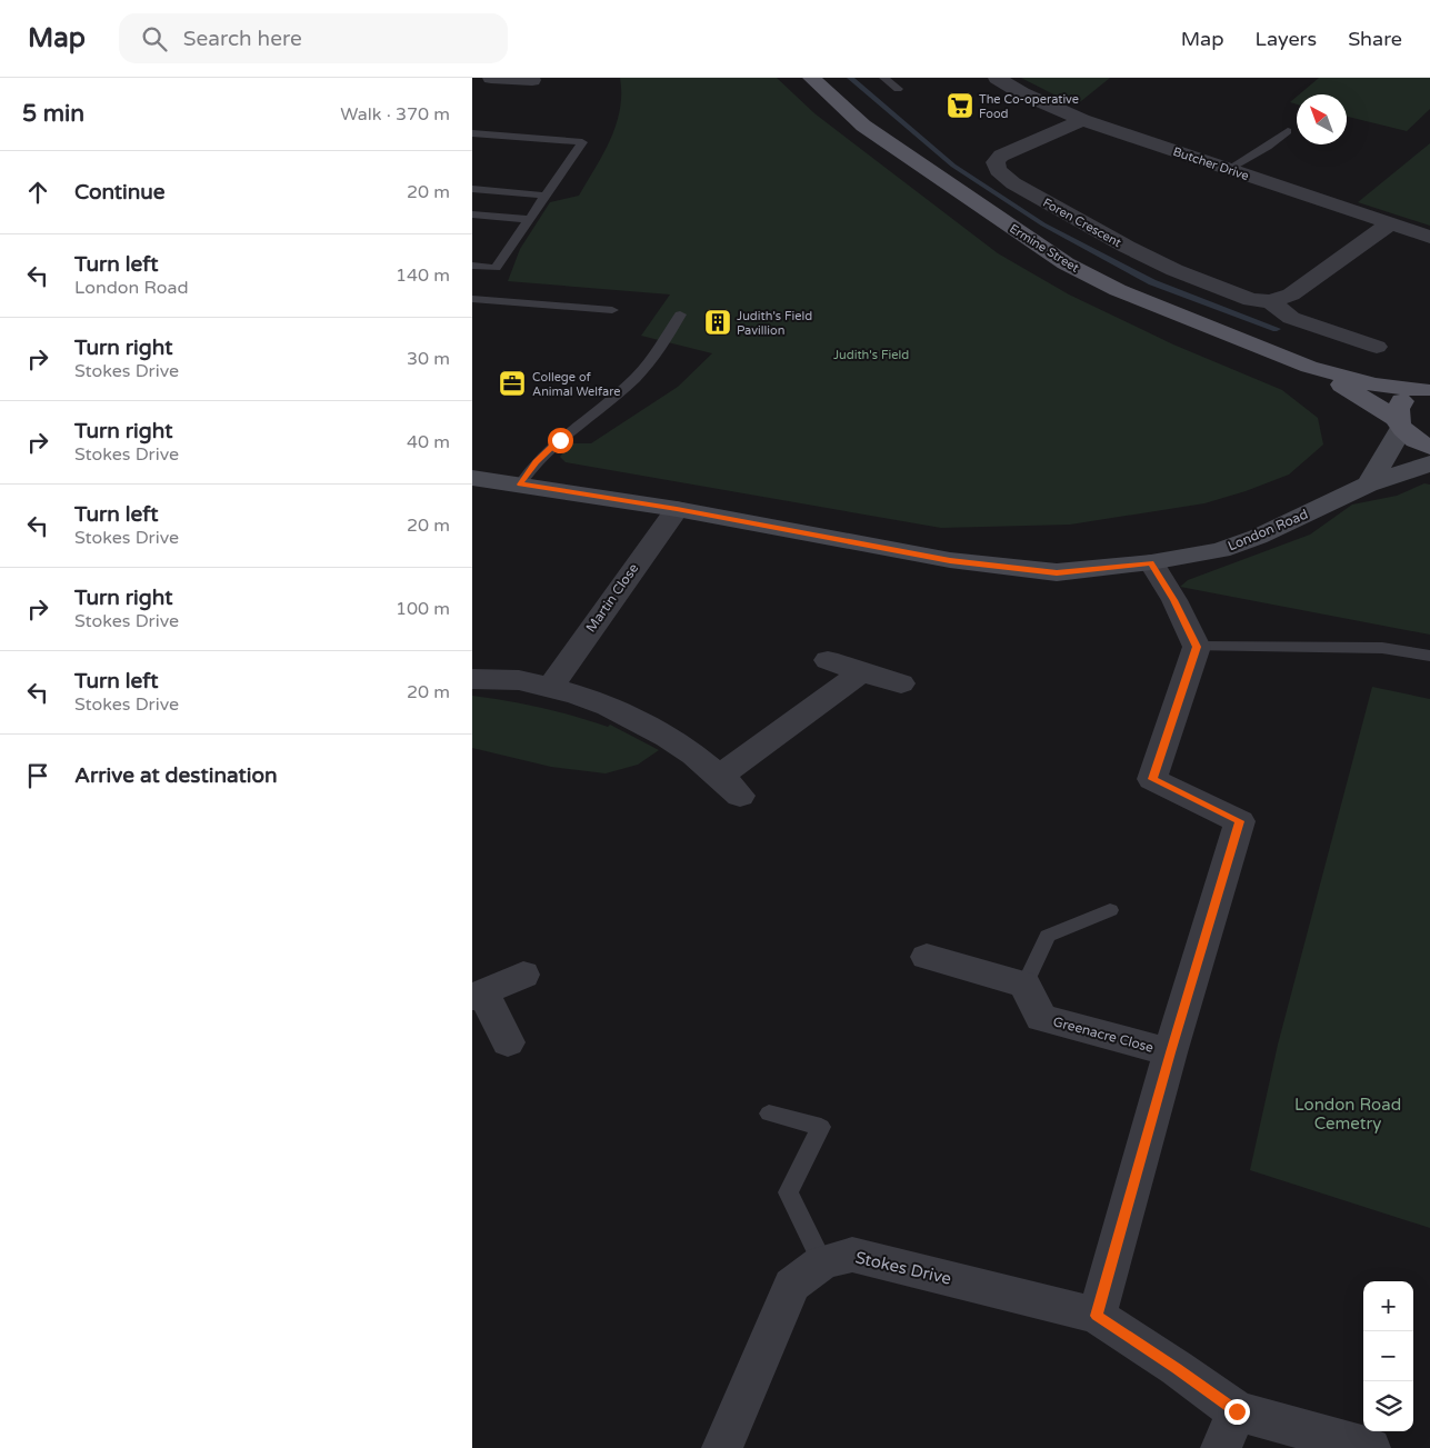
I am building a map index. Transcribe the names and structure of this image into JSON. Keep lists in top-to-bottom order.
{
  "streets": {
    "main road": ["Ermine Street"],
    "street": [
      "Butcher Drive",
      "Foren Crescent",
      "London Road",
      "Martin Close",
      "Greenacre Close",
      "Stokes Drive"
    ]
  },
  "crossings": [
    ["Butcher Drive", "Foren Crescent"],
    ["London Road", "Martin Close"]
  ],
  "parks": ["Judith's Field", "London Road Cemetry"],
  "places": {
    "supermarket": ["The Co-operative Food"],
    "building": ["Judith's Field Pavillion"],
    "office": ["College of Animal Welfare"]
  },
  "north": "top left",
  "page": {
    "header": "Map",
    "search": "Search here",
    "nav": ["Map", "Layers", "Share"],
    "heading": ["5 min", "Walk · 370 m"],
    "list": [
      ["Continue", "20 m"],
      ["Turn left", "London Road", "140 m"],
      ["Turn right", "Stokes Drive", "30 m"],
      ["Turn right", "Stokes Drive", "40 m"],
      ["Turn left", "Stokes Drive", "20 m"],
      ["Turn right", "Stokes Drive", "100 m"],
      ["Turn left", "Stokes Drive", "20 m"],
      "Arrive at destination"
    ],
    "map_buttons": ["+", "−"]
  }
}
